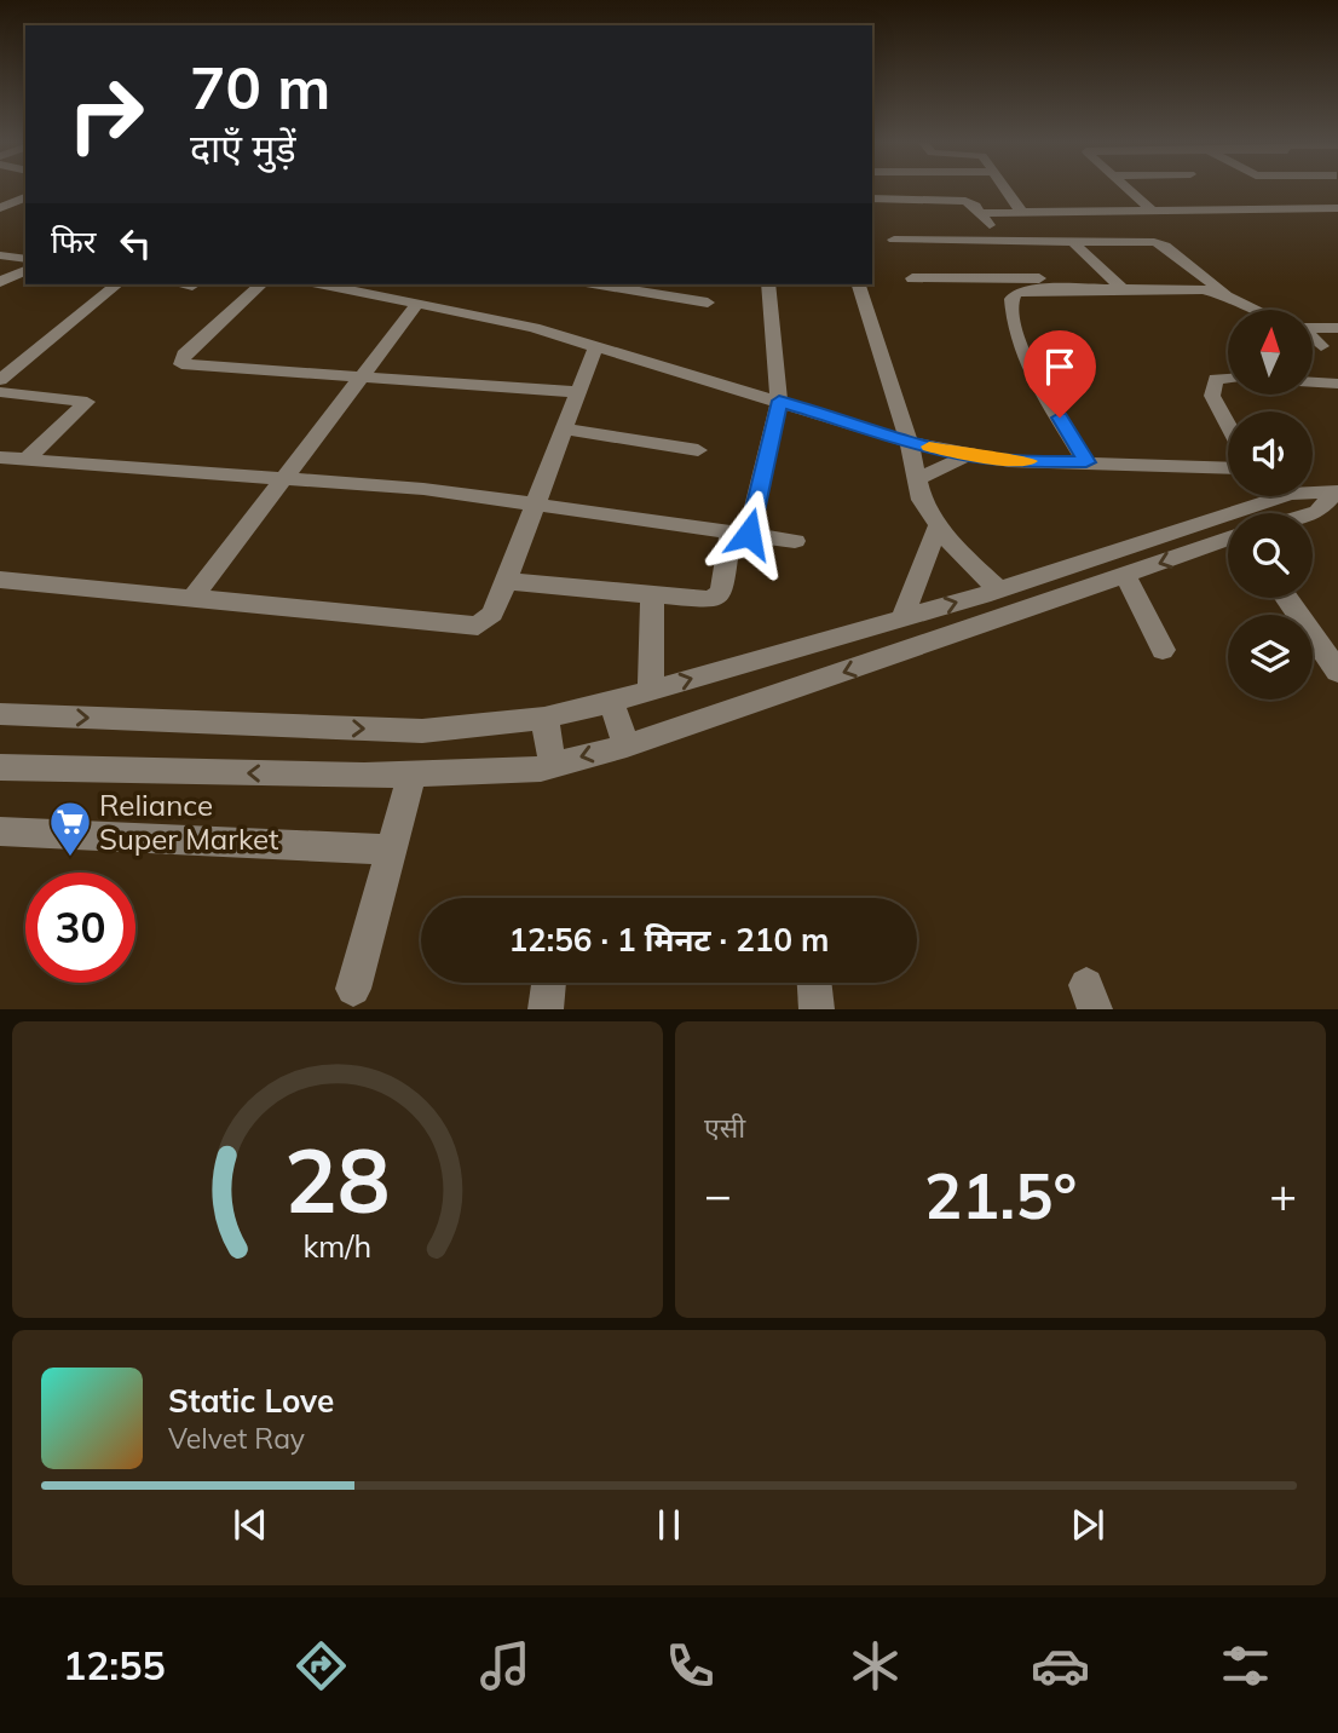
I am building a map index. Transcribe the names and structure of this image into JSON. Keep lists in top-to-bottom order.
{
  "places": {
    "supermarket": ["Reliance Super Market"]
  },
  "north": "top",
  "page": {
    "turn": ["70 m", "दाएँ मुड़ें"],
    "then": "फिर",
    "limit": "30",
    "trip": "12:56 · 1 मिनट · 210 m",
    "tile": "एसी",
    "heat": ["−", "21.5°", "+"],
    "song": ["Static Love", "Velvet Ray"],
    "tabs": "12:55",
    "gauge": ["28", "km/h"]
  }
}
